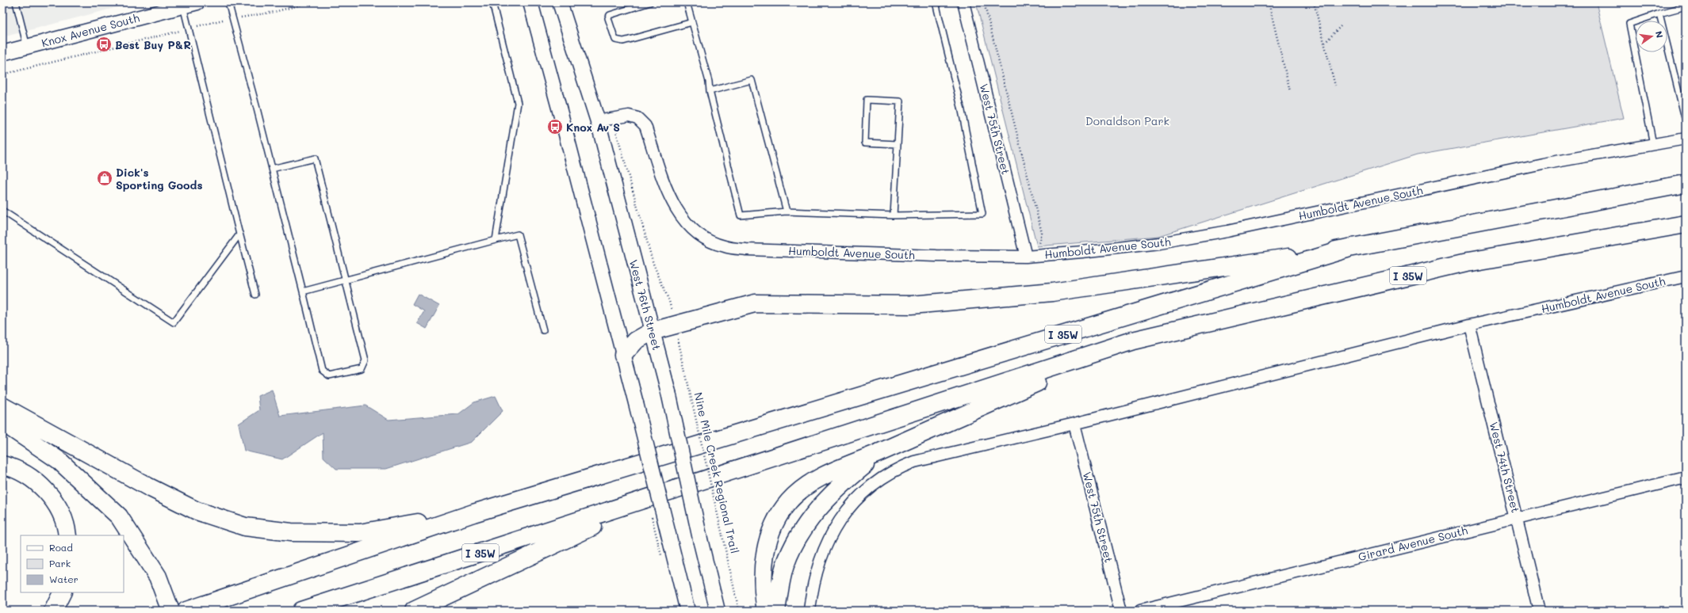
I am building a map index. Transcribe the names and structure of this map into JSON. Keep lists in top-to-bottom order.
{
  "streets": {
    "highway": ["I 35W"],
    "street": [
      "Knox Avenue South",
      "West 75th Street",
      "Humboldt Avenue South",
      "West 76th Street",
      "West 74th Street",
      "Girard Avenue South"
    ],
    "path": ["Nine Mile Creek Regional Trail"]
  },
  "crossings": [
    ["West 75th Street", "Humboldt Avenue South"],
    ["Humboldt Avenue South", "West 76th Street"],
    ["Humboldt Avenue South", "West 74th Street"],
    ["West 74th Street", "Girard Avenue South"]
  ],
  "parks": ["Donaldson Park"],
  "places": {
    "bus stop": ["Best Buy P&R", "Knox Av S"],
    "shop": ["Dick's Sporting Goods"]
  },
  "legend": ["Road", "Park", "Water"],
  "north": "right"
}
